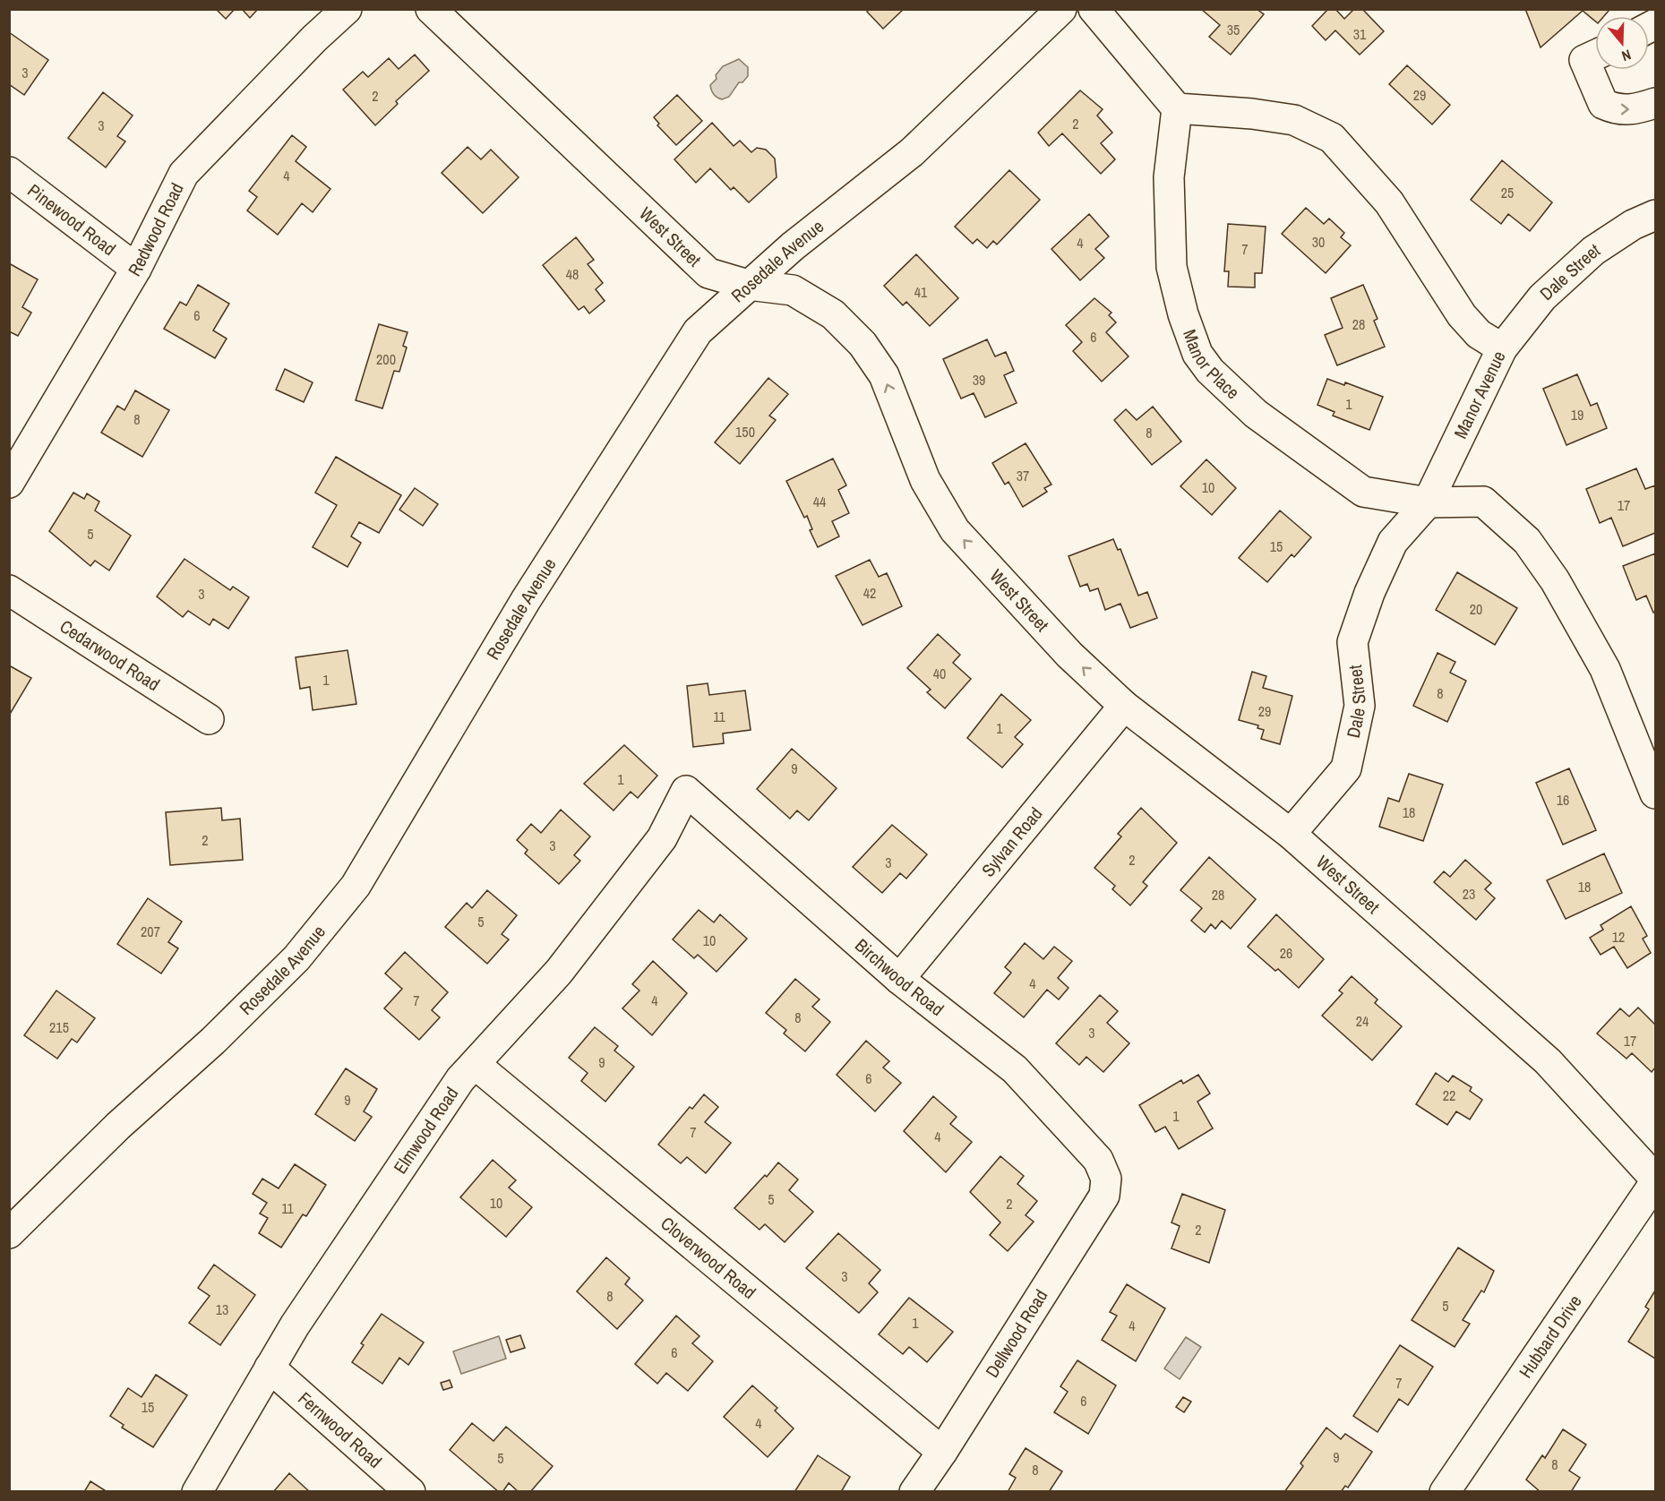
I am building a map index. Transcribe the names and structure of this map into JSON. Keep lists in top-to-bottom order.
{
  "streets": {
    "street": [
      "Pinewood Road",
      "Redwood Road",
      "West Street",
      "Rosedale Avenue",
      "Dale Street",
      "Manor Place",
      "Manor Avenue",
      "Cedarwood Road",
      "Sylvan Road",
      "Birchwood Road",
      "Elmwood Road",
      "Cloverwood Road",
      "Dellwood Road",
      "Hubbard Drive",
      "Fernwood Road"
    ]
  },
  "crossings": [
    ["Pinewood Road", "Redwood Road"],
    ["West Street", "Rosedale Avenue"],
    ["West Street", "Dale Street"],
    ["West Street", "Sylvan Road"],
    ["West Street", "Hubbard Drive"],
    ["Dale Street", "Manor Place"],
    ["Dale Street", "Manor Avenue"],
    ["Manor Place", "Manor Avenue"],
    ["Sylvan Road", "Birchwood Road"],
    ["Birchwood Road", "Elmwood Road"],
    ["Birchwood Road", "Dellwood Road"],
    ["Elmwood Road", "Cloverwood Road"],
    ["Elmwood Road", "Fernwood Road"],
    ["Cloverwood Road", "Dellwood Road"]
  ],
  "house_numbers": [
    "35",
    "31",
    "3",
    "29",
    "2",
    "2",
    "3",
    "4",
    "25",
    "30",
    "4",
    "7",
    "48",
    "41",
    "6",
    "28",
    "6",
    "200",
    "39",
    "1",
    "19",
    "8",
    "150",
    "8",
    "37",
    "10",
    "44",
    "17",
    "5",
    "15",
    "42",
    "3",
    "20",
    "40",
    "1",
    "8",
    "29",
    "11",
    "1",
    "9",
    "1",
    "16",
    "18",
    "2",
    "3",
    "2",
    "3",
    "18",
    "23",
    "28",
    "5",
    "207",
    "12",
    "10",
    "26",
    "4",
    "7",
    "4",
    "8",
    "24",
    "215",
    "3",
    "17",
    "9",
    "6",
    "22",
    "9",
    "1",
    "7",
    "4",
    "5",
    "10",
    "2",
    "11",
    "2",
    "3",
    "8",
    "5",
    "13",
    "1",
    "4",
    "6",
    "7",
    "6",
    "15",
    "4",
    "9",
    "5",
    "8",
    "8"
  ],
  "north": "bottom"
}
